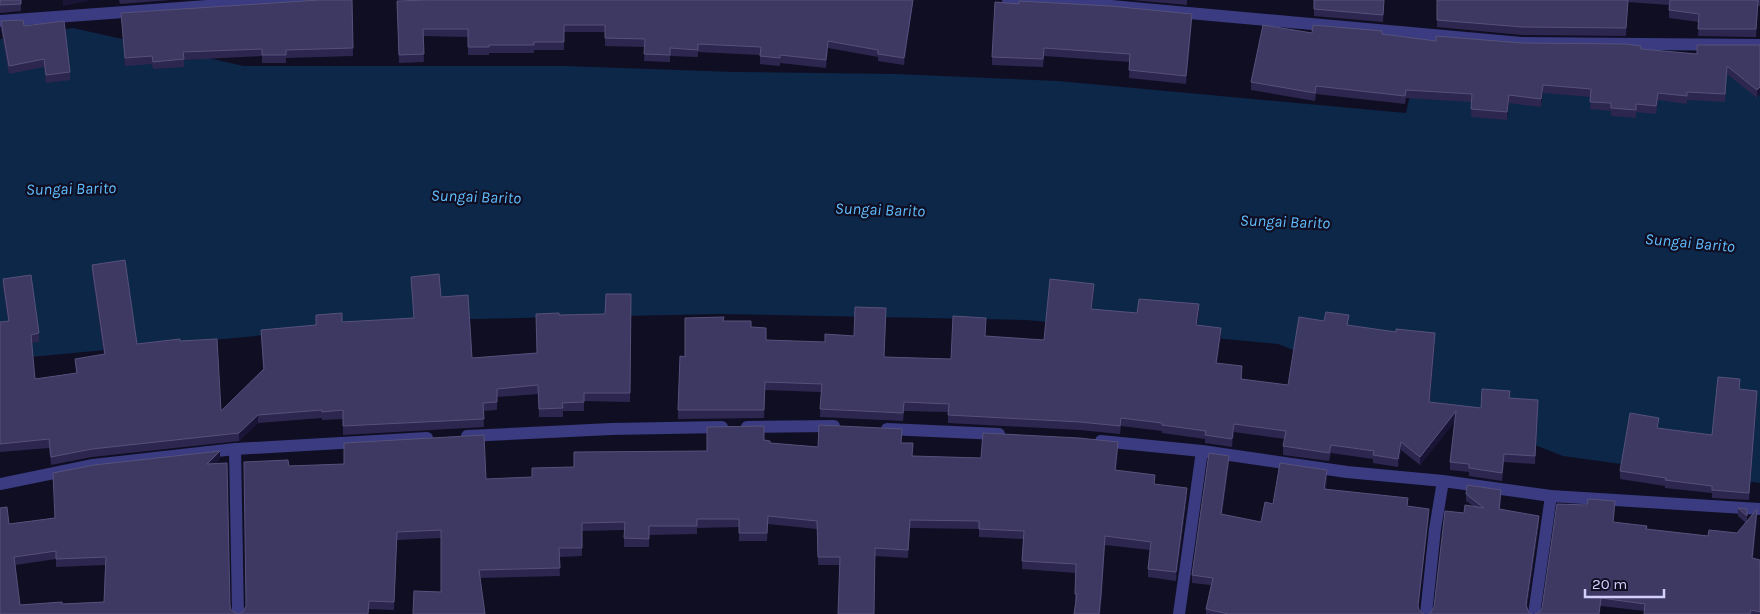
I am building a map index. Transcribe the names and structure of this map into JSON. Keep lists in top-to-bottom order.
{
  "water": ["Sungai Barito"],
  "scale_bar": "20 m"
}
